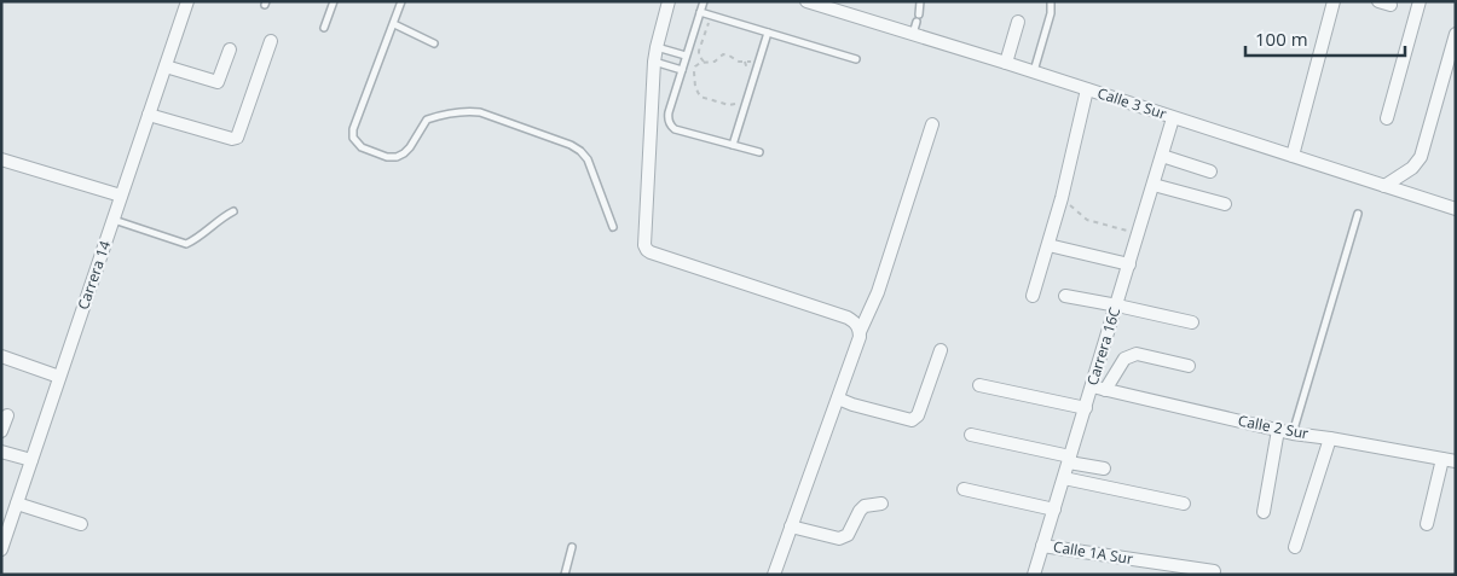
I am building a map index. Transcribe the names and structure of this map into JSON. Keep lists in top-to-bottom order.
{
  "streets": {
    "street": [
      "Calle 3 Sur",
      "Carrera 14",
      "Carrera 16C",
      "Calle 2 Sur",
      "Calle 1A Sur"
    ]
  },
  "crossings": [
    ["Calle 3 Sur", "Carrera 16C"],
    ["Carrera 16C", "Calle 2 Sur"],
    ["Carrera 16C", "Calle 1A Sur"]
  ],
  "scale_bar": "100 m"
}
